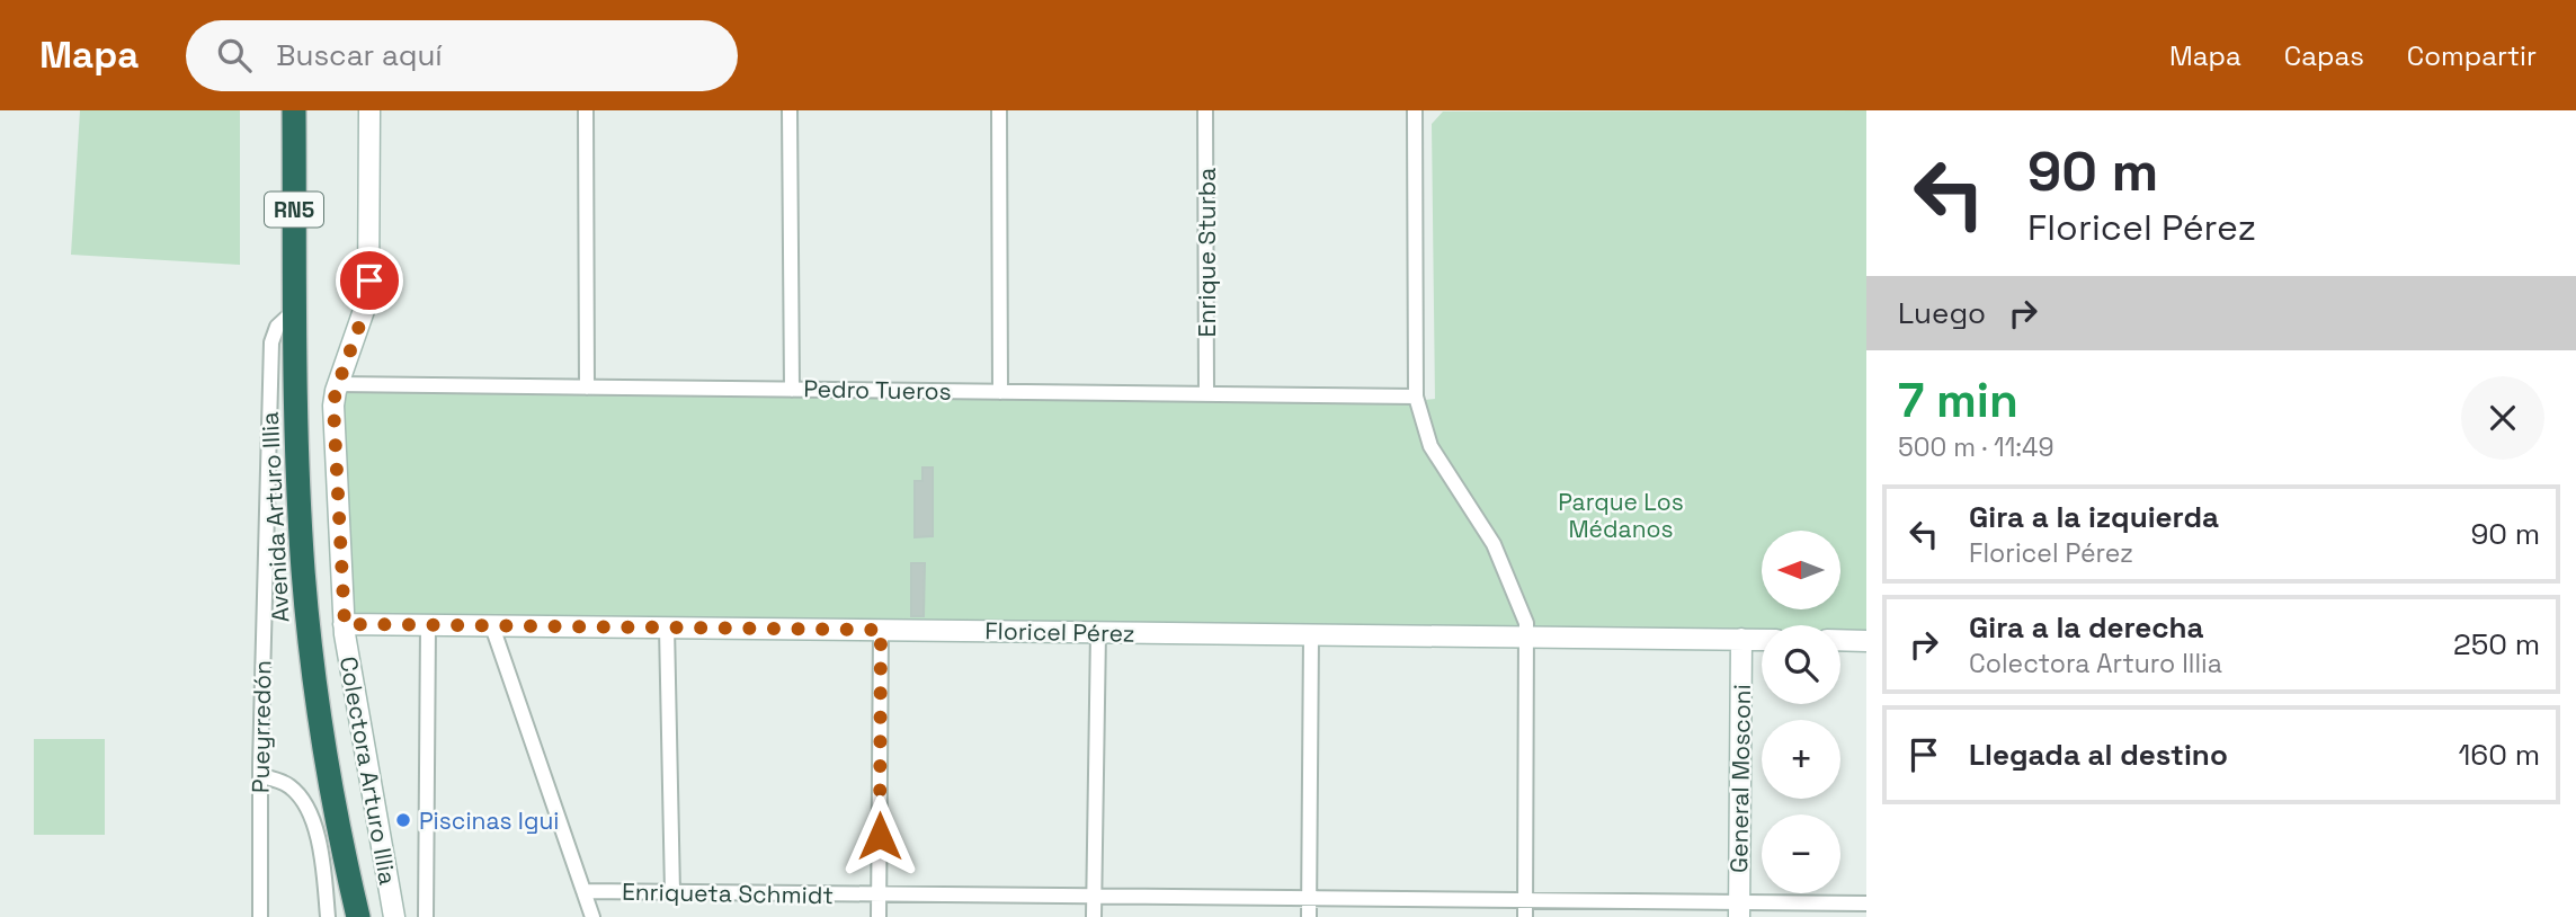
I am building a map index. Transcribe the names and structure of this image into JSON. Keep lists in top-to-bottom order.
{
  "streets": {
    "highway": ["RN5", "Avenida Arturo Illia"],
    "street": [
      "Enrique Sturba",
      "Pedro Tueros",
      "Floricel Pérez",
      "Pueyrredón",
      "Colectora Arturo Illia",
      "General Mosconi",
      "Enriqueta Schmidt"
    ]
  },
  "crossings": [
    ["Enrique Sturba", "Pedro Tueros"],
    ["Pedro Tueros", "Colectora Arturo Illia"],
    ["Avenida Arturo Illia", "Pueyrredón"],
    ["Floricel Pérez", "Colectora Arturo Illia"],
    ["Floricel Pérez", "General Mosconi"],
    ["General Mosconi", "Enriqueta Schmidt"]
  ],
  "parks": ["Parque Los Médanos"],
  "places": ["Piscinas Igui"],
  "north": "left",
  "page": {
    "header": "Mapa",
    "search": "Buscar aquí",
    "nav": ["Mapa", "Capas", "Compartir"],
    "turn": ["90 m", "Floricel Pérez"],
    "then": "Luego",
    "heading": ["7 min", "500 m · 11:49"],
    "list": [
      {
        "name": "Gira a la izquierda",
        "note": "Floricel Pérez",
        "value": "90 m"
      },
      {
        "name": "Gira a la derecha",
        "note": "Colectora Arturo Illia",
        "value": "250 m"
      },
      {
        "name": "Llegada al destino",
        "value": "160 m"
      }
    ],
    "map_buttons": ["+", "−"]
  }
}
